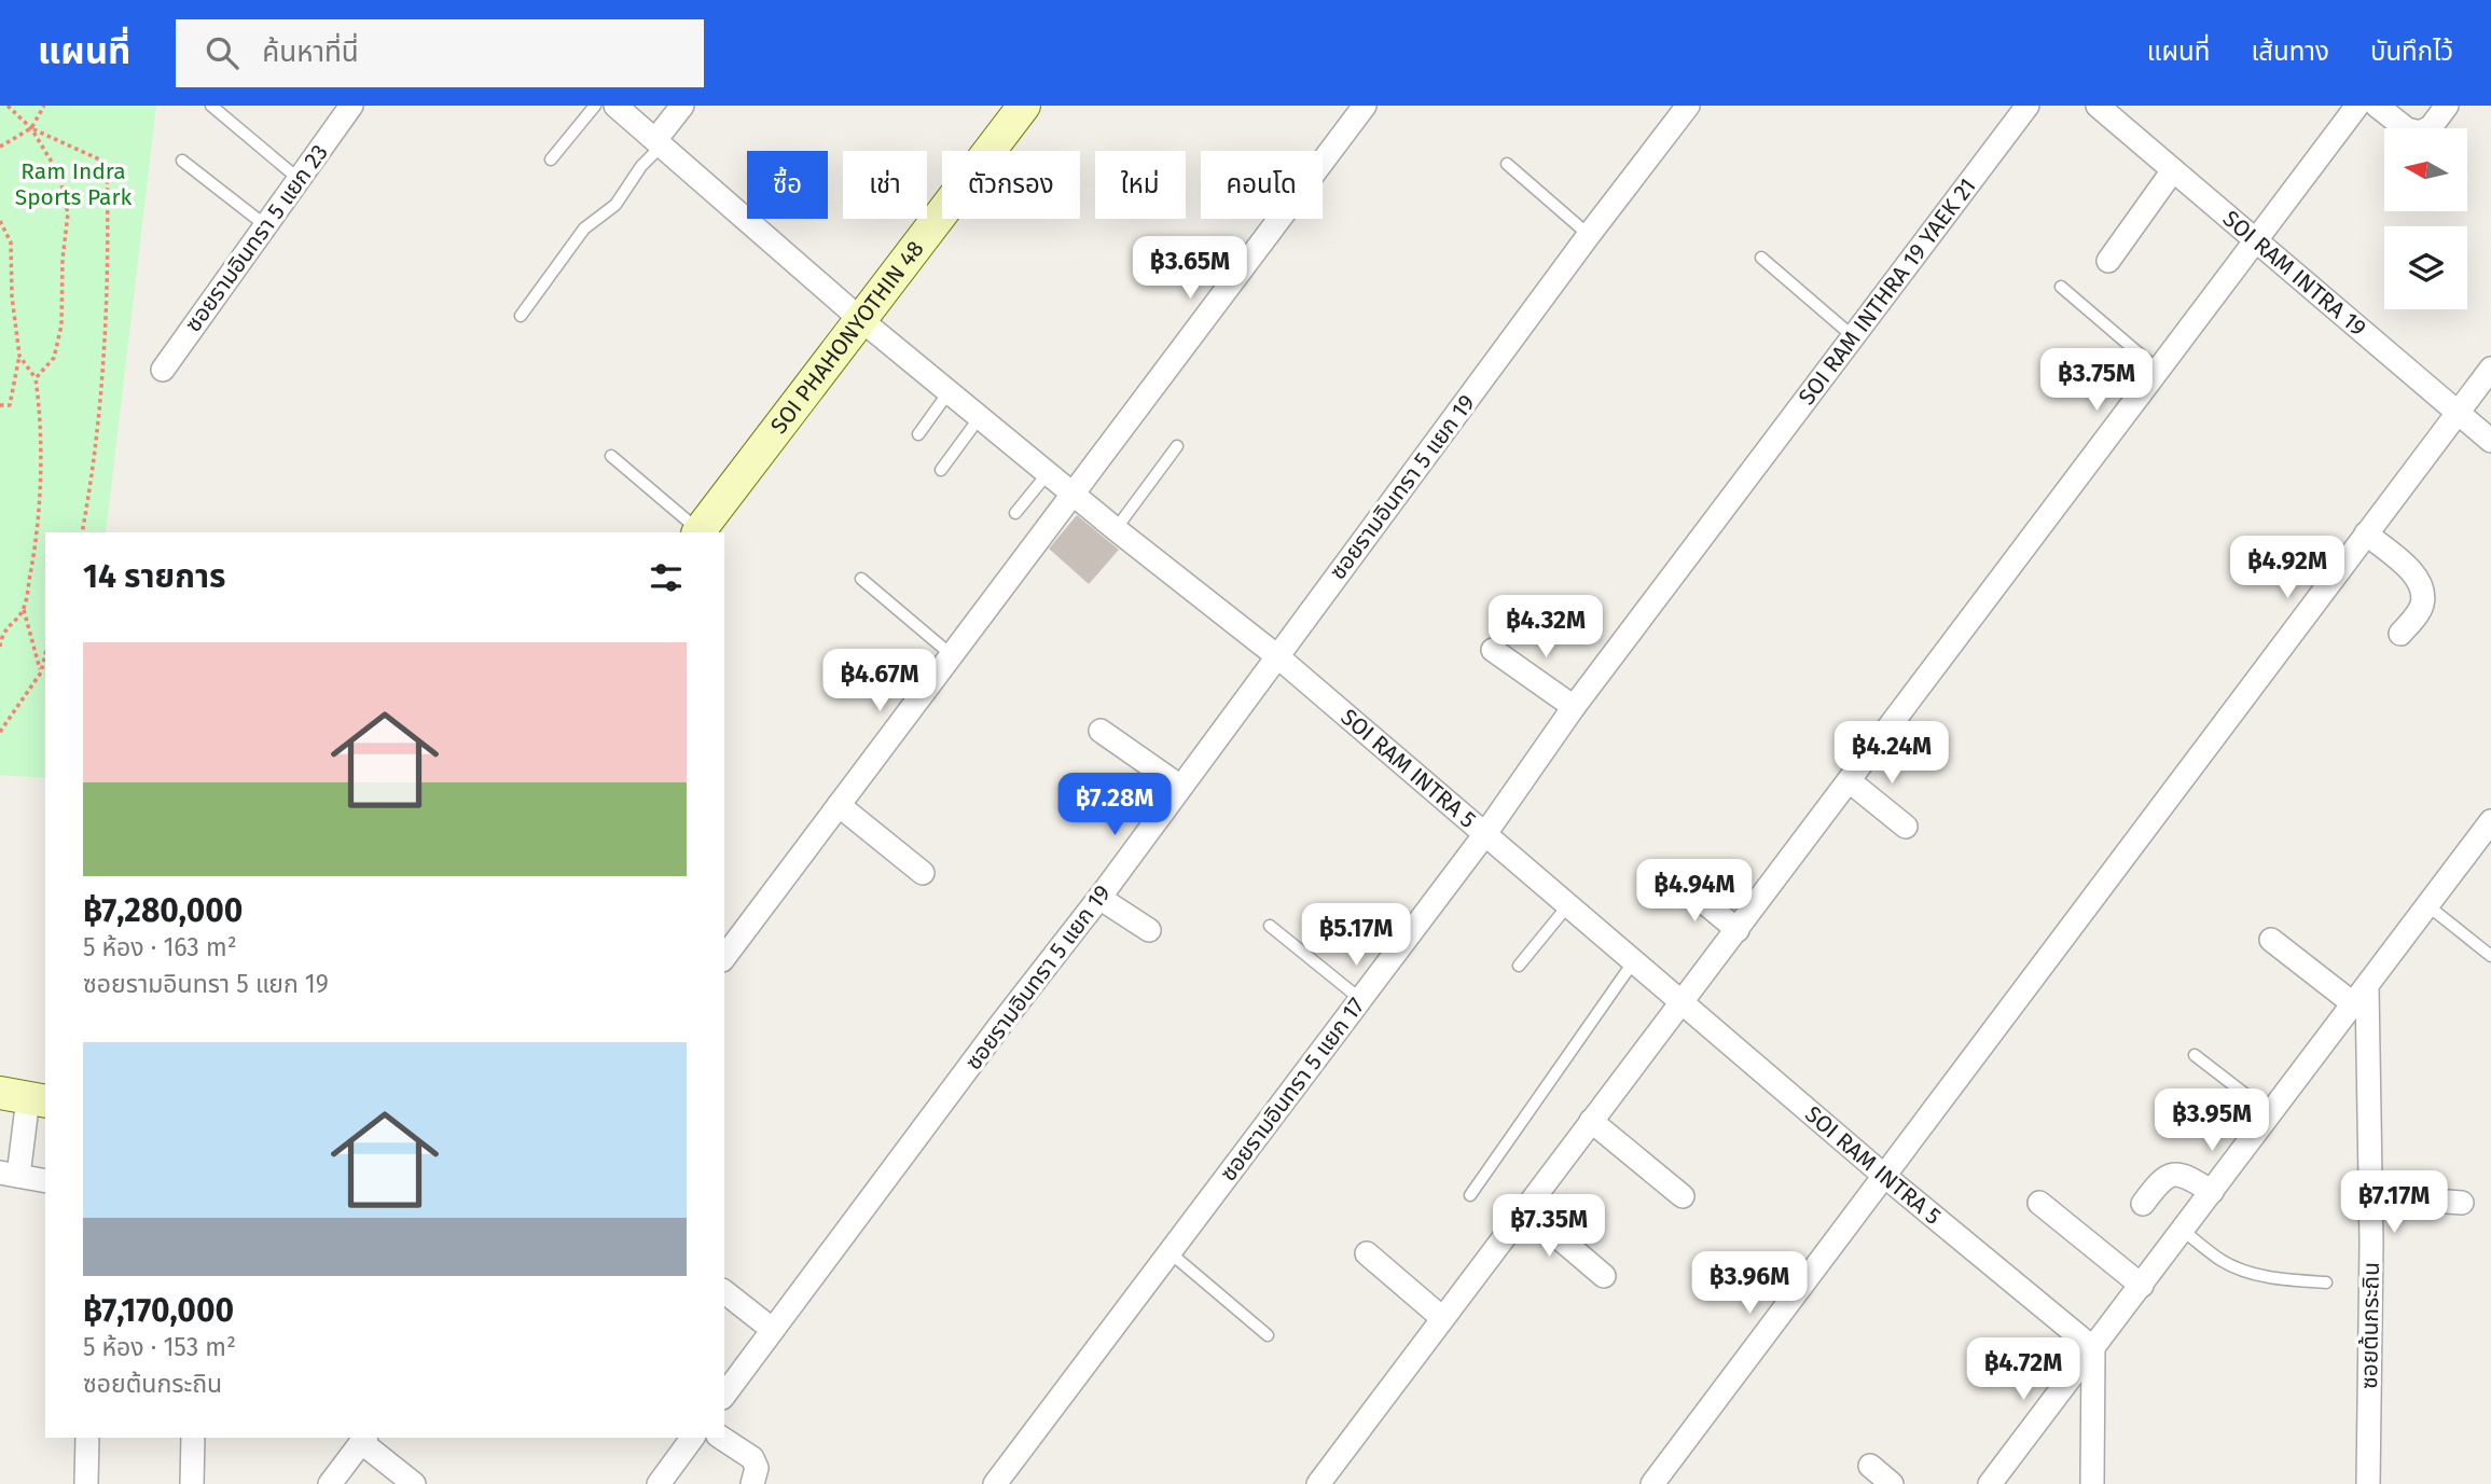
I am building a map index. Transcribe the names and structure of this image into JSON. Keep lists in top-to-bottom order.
{
  "streets": {
    "street": [
      "ซอยรามอินทรา 5 แยก 23",
      "SOI RAM INTRA 19",
      "SOI RAM INTHRA 19 YAEK 21",
      "SOI PHAHONYOTHIN 48",
      "ซอยรามอินทรา 5 แยก 19",
      "SOI RAM INTRA 5",
      "ซอยรามอินทรา 5 แยก 17",
      "ซอยต้นกระถิน"
    ]
  },
  "crossings": [
    ["SOI RAM INTHRA 19 YAEK 21", "ซอยรามอินทรา 5 แยก 17"],
    ["SOI PHAHONYOTHIN 48", "SOI RAM INTRA 5"],
    ["ซอยรามอินทรา 5 แยก 19", "SOI RAM INTRA 5"],
    ["SOI RAM INTRA 5", "ซอยรามอินทรา 5 แยก 17"]
  ],
  "parks": ["Ram Indra Sports Park"],
  "north": "left",
  "page": {
    "header": "แผนที่",
    "search": "ค้นหาที่นี่",
    "nav": ["แผนที่", "เส้นทาง", "บันทึกไว้"],
    "chip": [
      "ซื้อ",
      "เช่า",
      "ตัวกรอง",
      "ใหม่",
      "คอนโด"
    ],
    "price": [
      "฿3.65M",
      "฿3.75M",
      "฿4.92M",
      "฿4.32M",
      "฿4.67M",
      "฿4.24M",
      "฿7.28M",
      "฿4.94M",
      "฿5.17M",
      "฿3.95M",
      "฿7.17M",
      "฿7.35M",
      "฿3.96M",
      "฿4.72M"
    ],
    "heading": "14 รายการ",
    "list": [
      {
        "name": "฿7,280,000",
        "note": "5 ห้อง · 163 m² · ซอยรามอินทรา 5 แยก 19"
      },
      {
        "name": "฿7,170,000",
        "note": "5 ห้อง · 153 m² · ซอยต้นกระถิน"
      }
    ]
  }
}
